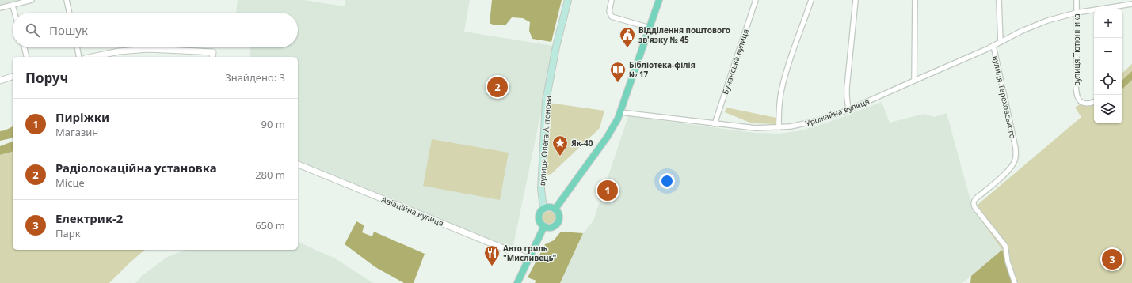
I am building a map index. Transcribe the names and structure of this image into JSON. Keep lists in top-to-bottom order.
{
  "streets": {
    "main road": ["вулиця Олега Антонова"],
    "street": [
      "вулиця Тютюнника",
      "Бучанська вулиця",
      "вулиця Тереховського",
      "Урожайна вулиця",
      "Авіаційна вулиця"
    ]
  },
  "crossings": [
    ["вулиця Тютюнника", "вулиця Тереховського"],
    ["Бучанська вулиця", "Урожайна вулиця"],
    ["вулиця Тереховського", "Урожайна вулиця"]
  ],
  "places": {
    "public building": ["Відділення поштового зв'язку № 45"],
    "library": ["Бібліотека-філія № 17"],
    "place": ["Як-40"],
    "restaurant": ["Авто гриль \"Мисливець\""]
  },
  "page": {
    "map_buttons": ["+", "−"],
    "search": "Пошук",
    "heading": ["Поруч", "Знайдено: 3"],
    "pins": ["2", "1", "3"],
    "list": [
      {
        "mark": "1",
        "name": "Пиріжки",
        "note": "Магазин",
        "value": "90 m"
      },
      {
        "mark": "2",
        "name": "Радіолокаційна установка",
        "note": "Місце",
        "value": "280 m"
      },
      {
        "mark": "3",
        "name": "Електрик-2",
        "note": "Парк",
        "value": "650 m"
      }
    ]
  }
}
